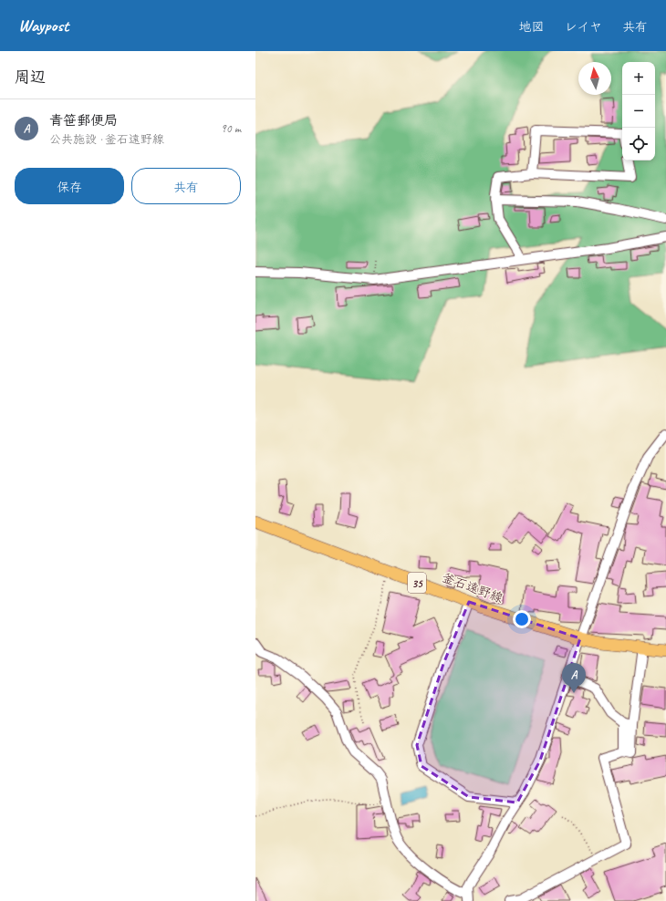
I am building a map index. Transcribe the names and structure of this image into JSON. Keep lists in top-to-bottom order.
{
  "streets": {
    "main road": ["35", "釜石遠野線"]
  },
  "north": "top",
  "page": {
    "header": "Waypost",
    "nav": ["地図", "レイヤ", "共有"],
    "heading": "周辺",
    "map_buttons": ["+", "−"],
    "list": [
      {
        "mark": "A",
        "name": "青笹郵便局",
        "note": "公共施設 · 釜石遠野線",
        "value": "90 m"
      }
    ],
    "buttons": ["保存", "共有"],
    "pins": "A"
  }
}
